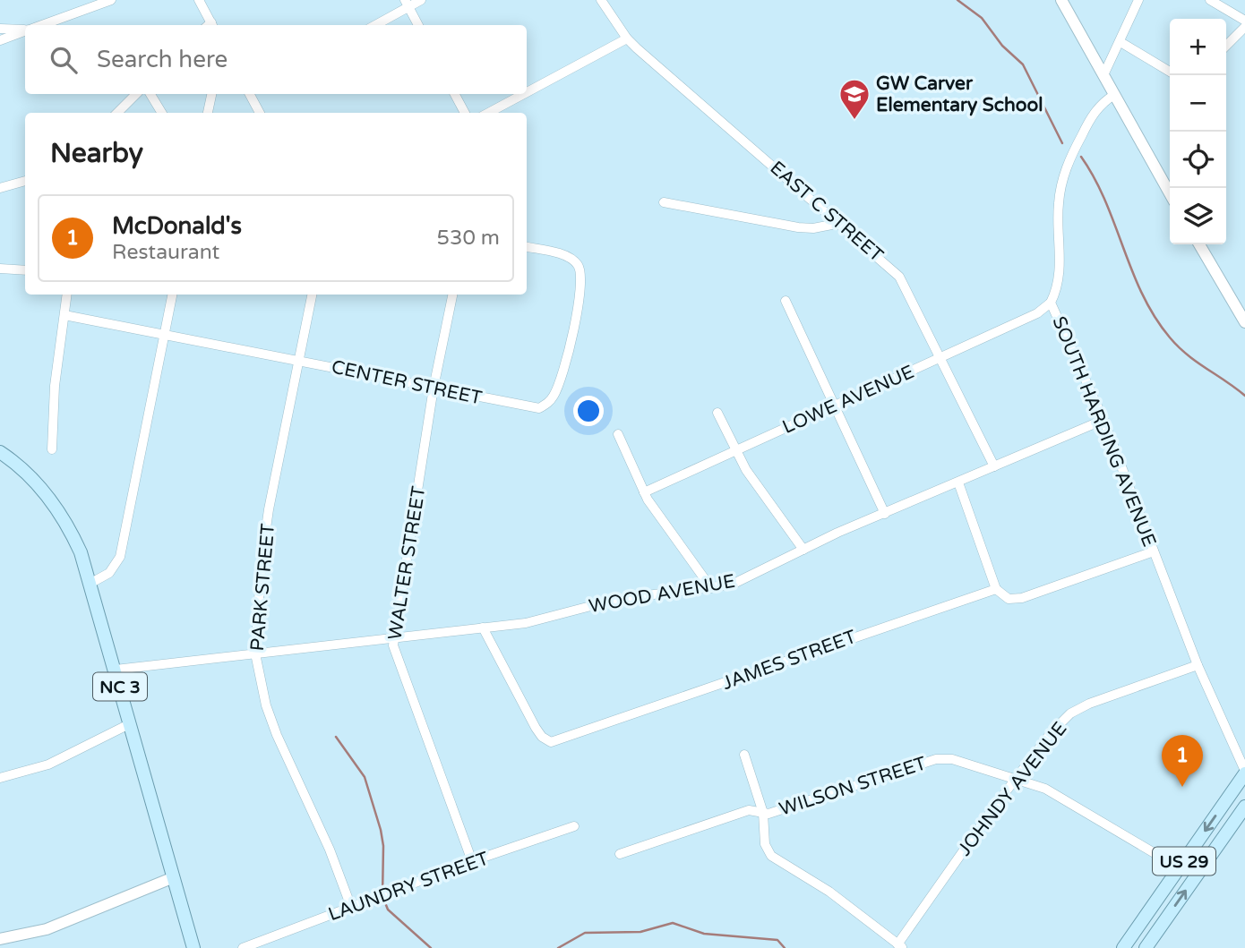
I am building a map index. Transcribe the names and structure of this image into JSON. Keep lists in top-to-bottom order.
{
  "streets": {
    "main road": ["NC 3", "US 29"],
    "street": [
      "EAST C STREET",
      "CENTER STREET",
      "LOWE AVENUE",
      "SOUTH HARDING AVENUE",
      "WALTER STREET",
      "PARK STREET",
      "WOOD AVENUE",
      "JAMES STREET",
      "WILSON STREET",
      "JOHNDY AVENUE",
      "LAUNDRY STREET"
    ]
  },
  "crossings": [
    ["EAST C STREET", "LOWE AVENUE"],
    ["EAST C STREET", "WOOD AVENUE"],
    ["CENTER STREET", "WALTER STREET"],
    ["CENTER STREET", "PARK STREET"],
    ["LOWE AVENUE", "SOUTH HARDING AVENUE"],
    ["SOUTH HARDING AVENUE", "WOOD AVENUE"],
    ["SOUTH HARDING AVENUE", "JOHNDY AVENUE"],
    ["SOUTH HARDING AVENUE", "US 29"],
    ["WALTER STREET", "WOOD AVENUE"],
    ["WALTER STREET", "LAUNDRY STREET"],
    ["PARK STREET", "WOOD AVENUE"],
    ["PARK STREET", "LAUNDRY STREET"],
    ["WOOD AVENUE", "JAMES STREET"],
    ["WOOD AVENUE", "NC 3"],
    ["WILSON STREET", "JOHNDY AVENUE"],
    ["WILSON STREET", "US 29"]
  ],
  "places": {
    "school or university": ["GW Carver Elementary School"]
  },
  "page": {
    "map_buttons": ["+", "−"],
    "search": "Search here",
    "heading": "Nearby",
    "list": [
      {
        "mark": "1",
        "name": "McDonald's",
        "note": "Restaurant",
        "value": "530 m"
      }
    ],
    "pins": "1"
  }
}
